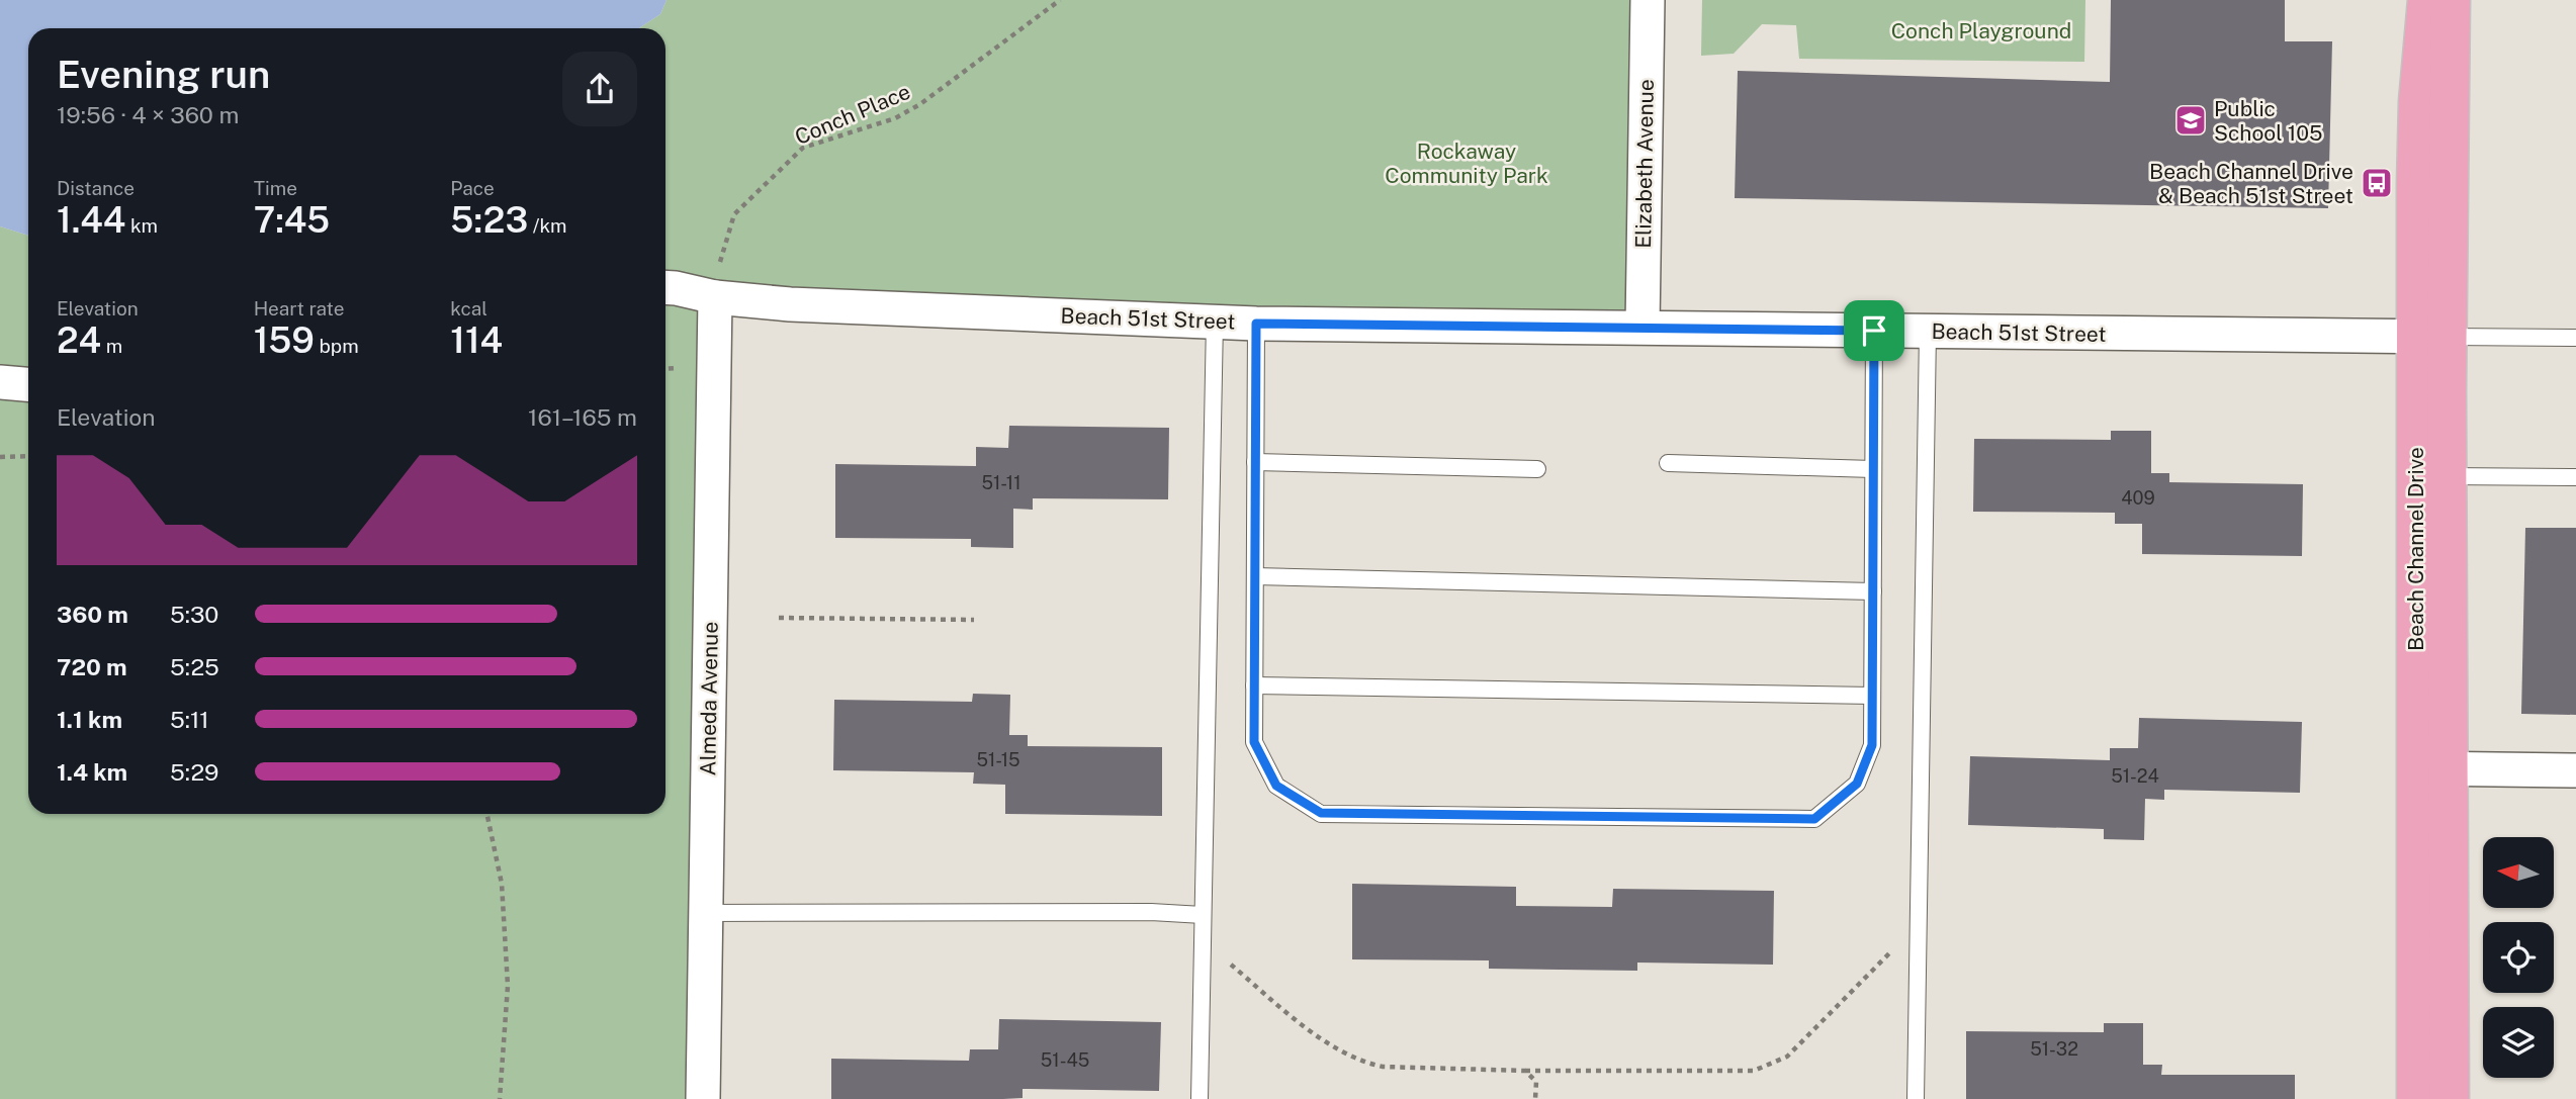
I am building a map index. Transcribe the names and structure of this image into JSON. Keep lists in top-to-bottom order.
{
  "streets": {
    "main road": ["Beach Channel Drive"],
    "street": ["Elizabeth Avenue", "Beach 51st Street", "Almeda Avenue"],
    "path": ["Conch Place"]
  },
  "crossings": [
    ["Conch Place", "Beach 51st Street"],
    ["Conch Place", "Almeda Avenue"],
    ["Elizabeth Avenue", "Beach 51st Street"],
    ["Beach 51st Street", "Beach Channel Drive"],
    ["Beach 51st Street", "Almeda Avenue"]
  ],
  "parks": ["Conch Playground", "Rockaway Community Park"],
  "places": {
    "school or university": ["Public School 105"],
    "bus stop": ["Beach Channel Drive & Beach 51st Street"]
  },
  "house_numbers": [
    "51-11",
    "409",
    "51-15",
    "51-24",
    "51-32",
    "51-45"
  ],
  "north": "left",
  "page": {
    "heading": ["Evening run", "19:56 · 4 × 360 m"],
    "stats": [
      ["Distance", "1.44 km"],
      ["Time", "7:45"],
      ["Pace", "5:23 /km"],
      ["Elevation", "24 m"],
      ["Heart rate", "159 bpm"],
      ["kcal", "114"]
    ],
    "chart": ["Elevation", "161–165 m"],
    "list": [
      {
        "name": "360 m",
        "note": "5:30"
      },
      {
        "name": "720 m",
        "note": "5:25"
      },
      {
        "name": "1.1 km",
        "note": "5:11"
      },
      {
        "name": "1.4 km",
        "note": "5:29"
      }
    ]
  }
}
